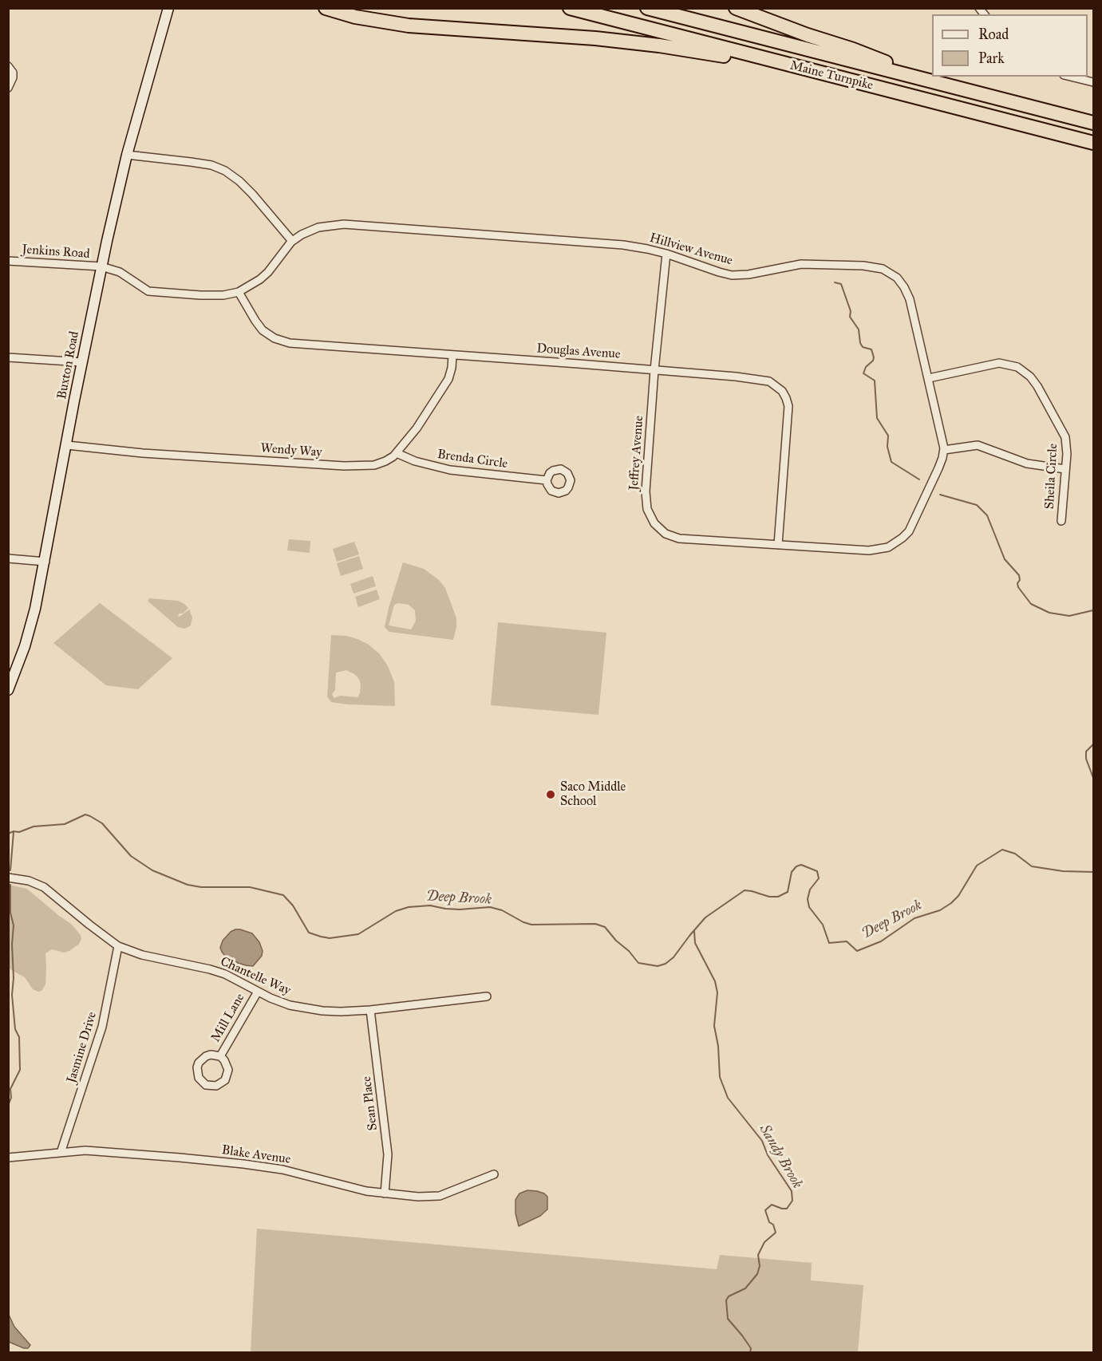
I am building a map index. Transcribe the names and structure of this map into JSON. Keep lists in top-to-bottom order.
{
  "streets": {
    "highway": ["Maine Turnpike"],
    "main road": ["Buxton Road"],
    "street": [
      "Hillview Avenue",
      "Jenkins Road",
      "Douglas Avenue",
      "Wendy Way",
      "Jeffrey Avenue",
      "Brenda Circle",
      "Sheila Circle",
      "Chantelle Way",
      "Mill Lane",
      "Jasmine Drive",
      "Sean Place",
      "Blake Avenue"
    ]
  },
  "crossings": [
    ["Hillview Avenue", "Jenkins Road"],
    ["Hillview Avenue", "Douglas Avenue"],
    ["Hillview Avenue", "Buxton Road"],
    ["Hillview Avenue", "Jeffrey Avenue"],
    ["Hillview Avenue", "Sheila Circle"],
    ["Jenkins Road", "Buxton Road"],
    ["Douglas Avenue", "Wendy Way"],
    ["Douglas Avenue", "Jeffrey Avenue"],
    ["Buxton Road", "Wendy Way"],
    ["Wendy Way", "Brenda Circle"],
    ["Chantelle Way", "Mill Lane"],
    ["Chantelle Way", "Jasmine Drive"],
    ["Chantelle Way", "Sean Place"],
    ["Jasmine Drive", "Blake Avenue"],
    ["Sean Place", "Blake Avenue"]
  ],
  "water": ["Deep Brook", "Sandy Brook"],
  "places": ["Saco Middle School"],
  "legend": ["Road", "Park"]
}
